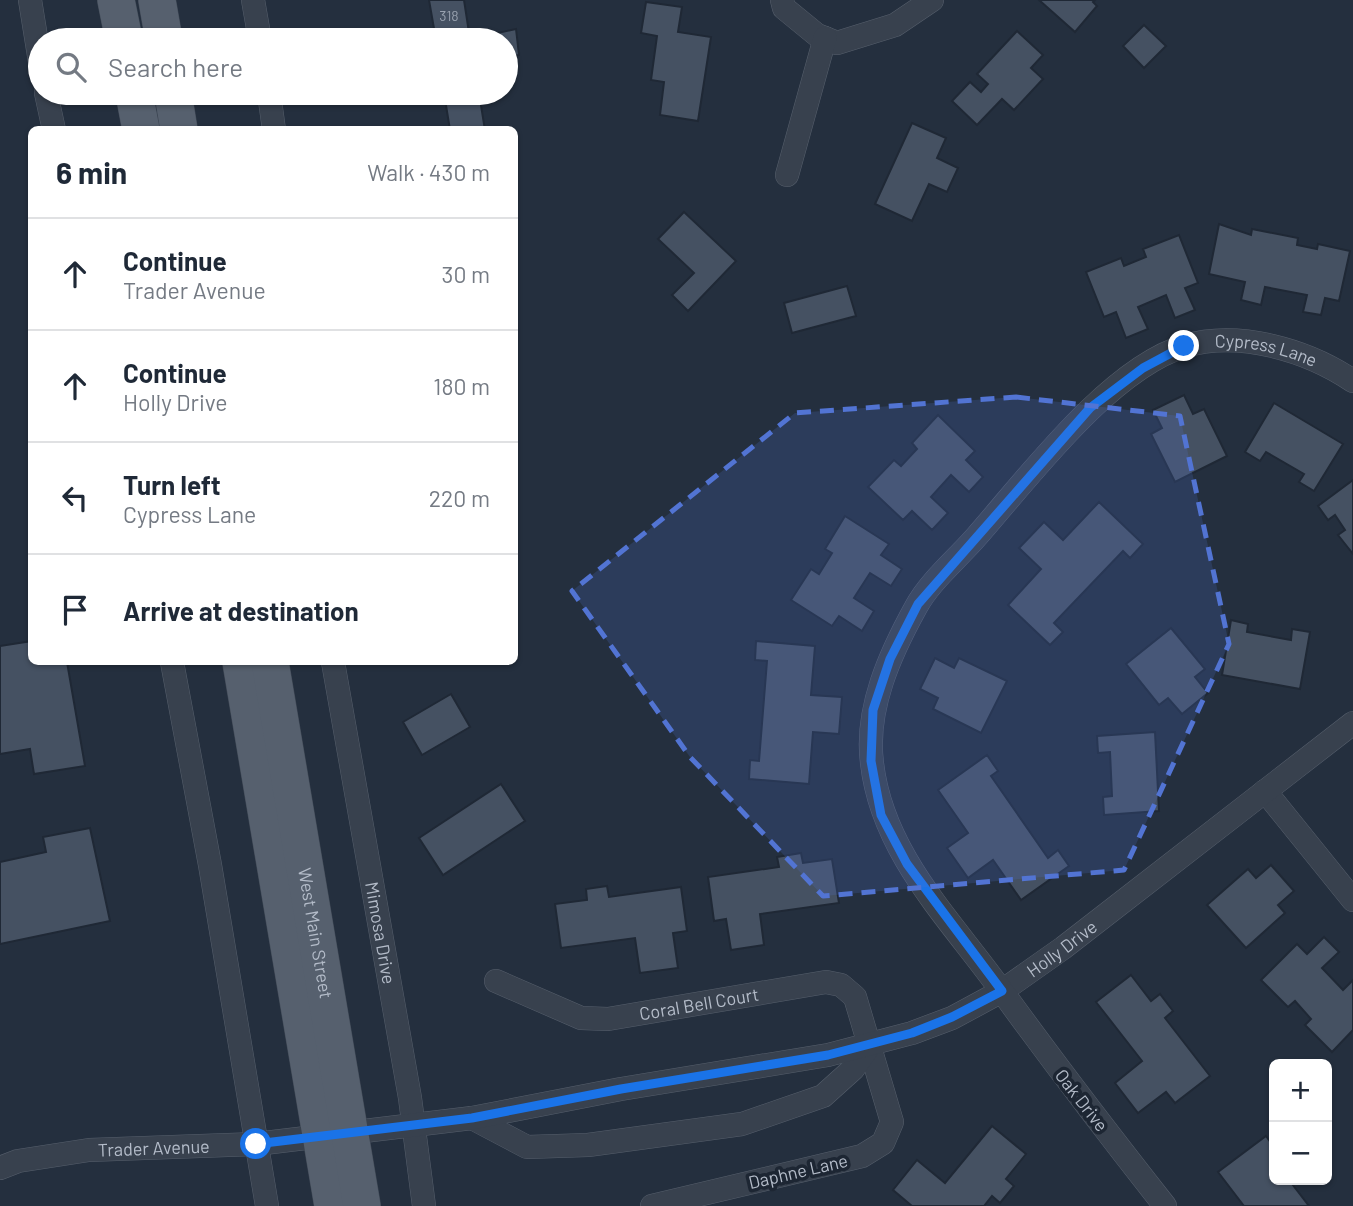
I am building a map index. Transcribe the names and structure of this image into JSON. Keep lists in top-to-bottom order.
{
  "streets": {
    "main road": ["West Main Street"],
    "street": [
      "Cypress Lane",
      "Mimosa Drive",
      "Holly Drive",
      "Coral Bell Court",
      "Oak Drive",
      "Trader Avenue",
      "Daphne Lane"
    ]
  },
  "crossings": [
    ["Cypress Lane", "Holly Drive"],
    ["Cypress Lane", "Oak Drive"],
    ["Mimosa Drive", "Holly Drive"],
    ["West Main Street", "Holly Drive"],
    ["West Main Street", "Trader Avenue"],
    ["Holly Drive", "Coral Bell Court"],
    ["Holly Drive", "Oak Drive"],
    ["Holly Drive", "Trader Avenue"],
    ["Holly Drive", "Daphne Lane"],
    ["Coral Bell Court", "Daphne Lane"]
  ],
  "house_numbers": ["318"],
  "page": {
    "search": "Search here",
    "heading": ["6 min", "Walk · 430 m"],
    "list": [
      ["Continue", "Trader Avenue", "30 m"],
      ["Continue", "Holly Drive", "180 m"],
      ["Turn left", "Cypress Lane", "220 m"],
      "Arrive at destination"
    ],
    "map_buttons": ["+", "−"]
  }
}
